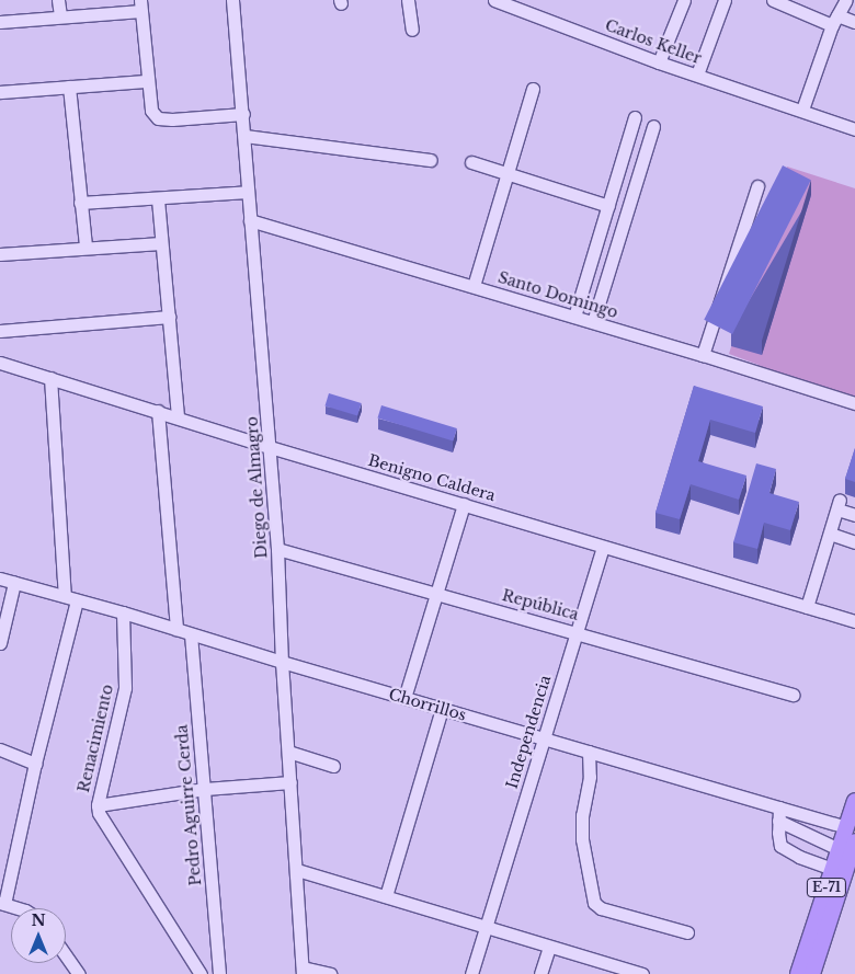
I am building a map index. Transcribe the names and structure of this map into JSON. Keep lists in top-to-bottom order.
{
  "streets": {
    "main road": ["E-71"],
    "street": [
      "Carlos Keller",
      "Santo Domingo",
      "Benigno Caldera",
      "Diego de Almagro",
      "República",
      "Chorrillos",
      "Independencia",
      "Renacimiento",
      "Pedro Aguirre Cerda"
    ]
  },
  "crossings": [
    ["Santo Domingo", "Diego de Almagro"],
    ["Benigno Caldera", "Diego de Almagro"],
    ["Benigno Caldera", "Independencia"],
    ["Diego de Almagro", "República"],
    ["Diego de Almagro", "Chorrillos"],
    ["República", "Independencia"],
    ["Chorrillos", "Independencia"],
    ["Chorrillos", "Renacimiento"],
    ["Chorrillos", "Pedro Aguirre Cerda"],
    ["Chorrillos", "E-71"]
  ],
  "north": "top"
}
